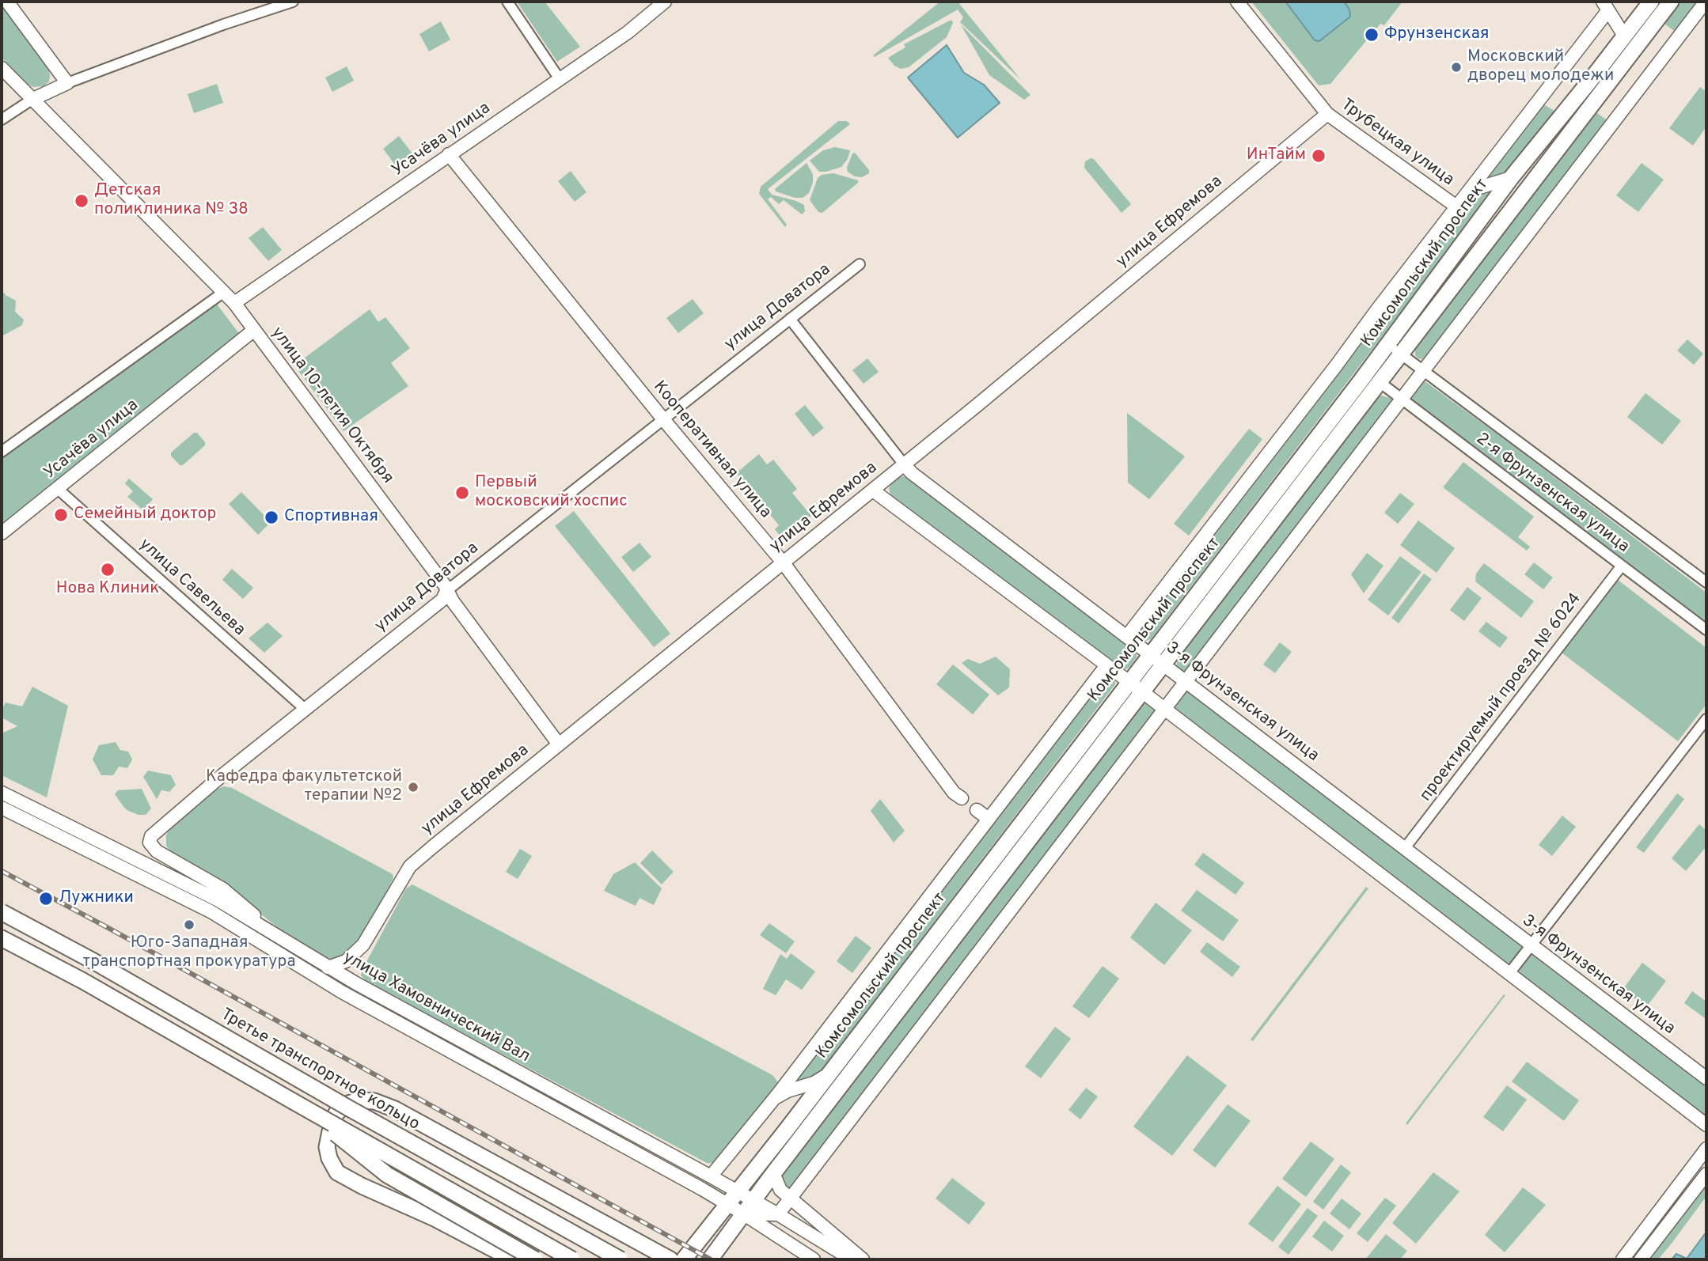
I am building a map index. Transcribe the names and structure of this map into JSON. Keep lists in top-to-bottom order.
{
  "streets": {
    "main road": ["Комсомольский проспект", "Третье транспортное кольцо"],
    "street": [
      "Усачёва улица",
      "Трубецкая улица",
      "улица Ефремова",
      "улица Доватора",
      "улица 10-летия Октября",
      "Кооперативная улица",
      "2-я Фрунзенская улица",
      "улица Савельева",
      "проектируемый проезд № 6024",
      "3-я Фрунзенская улица",
      "улица Хамовнический Вал"
    ]
  },
  "crossings": [
    ["Усачёва улица", "улица 10-летия Октября"],
    ["Усачёва улица", "Кооперативная улица"],
    ["Усачёва улица", "улица Савельева"],
    ["Трубецкая улица", "улица Ефремова"],
    ["Трубецкая улица", "Комсомольский проспект"],
    ["улица Ефремова", "улица 10-летия Октября"],
    ["улица Ефремова", "Кооперативная улица"],
    ["улица Ефремова", "3-я Фрунзенская улица"],
    ["улица Ефремова", "улица Хамовнический Вал"],
    ["Комсомольский проспект", "2-я Фрунзенская улица"],
    ["Комсомольский проспект", "3-я Фрунзенская улица"],
    ["Комсомольский проспект", "улица Хамовнический Вал"],
    ["улица Доватора", "улица 10-летия Октября"],
    ["улица Доватора", "Кооперативная улица"],
    ["улица Доватора", "улица Савельева"],
    ["улица Доватора", "3-я Фрунзенская улица"],
    ["улица Доватора", "улица Хамовнический Вал"],
    ["2-я Фрунзенская улица", "проектируемый проезд № 6024"],
    ["проектируемый проезд № 6024", "3-я Фрунзенская улица"]
  ],
  "places": [
    "Фрунзенская",
    "Московский дворец молодежи",
    "ИнТайм",
    "Детская поликлиника № 38",
    "Первый московский хоспис",
    "Семейный доктор",
    "Спортивная",
    "Нова Клиник",
    "Кафедра факультетской терапии №2",
    "Лужники",
    "Юго-Западная транспортная прокуратура"
  ]
}
